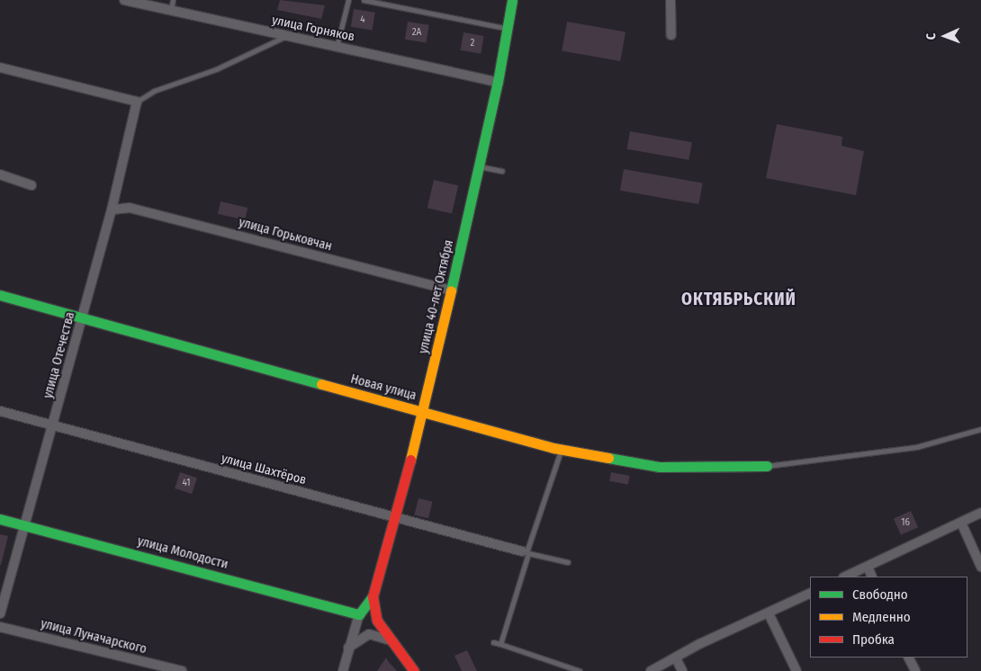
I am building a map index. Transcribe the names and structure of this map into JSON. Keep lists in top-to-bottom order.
{
  "streets": {
    "street": [
      "улица Горняков",
      "улица Горьковчан",
      "улица 40-лет Октября",
      "улица Отечества",
      "Новая улица",
      "улица Шахтёров",
      "улица Молодости",
      "улица Луначарского"
    ]
  },
  "crossings": [
    ["улица Горняков", "улица 40-лет Октября"],
    ["улица Горьковчан", "улица 40-лет Октября"],
    ["улица Горьковчан", "улица Отечества"],
    ["улица 40-лет Октября", "Новая улица"],
    ["улица 40-лет Октября", "улица Шахтёров"],
    ["улица 40-лет Октября", "улица Молодости"],
    ["улица Отечества", "Новая улица"],
    ["улица Отечества", "улица Шахтёров"],
    ["улица Отечества", "улица Молодости"]
  ],
  "districts": ["ОКТЯБРЬСКИЙ"],
  "house_numbers": [
    "4",
    "2А",
    "2",
    "41",
    "16"
  ],
  "legend": ["Свободно", "Медленно", "Пробка"],
  "north": "left"
}
